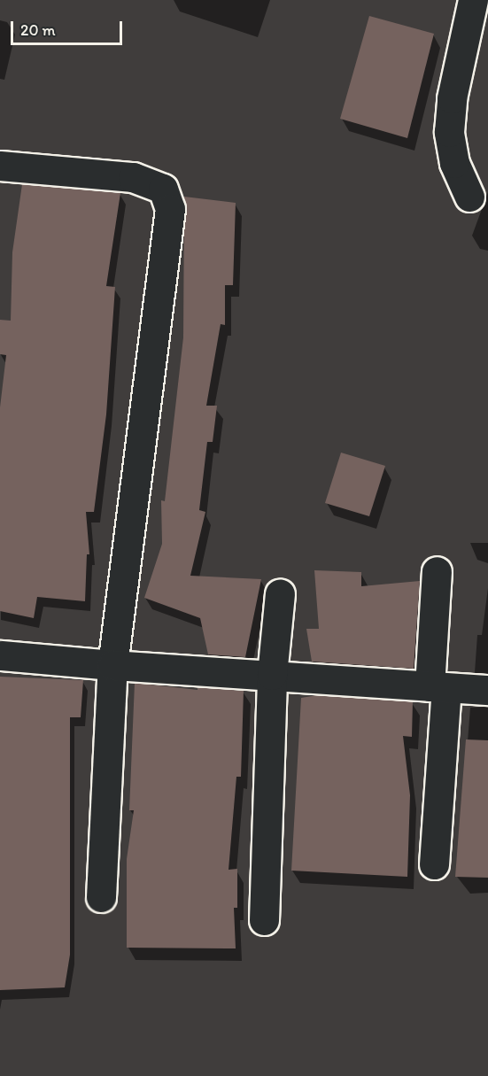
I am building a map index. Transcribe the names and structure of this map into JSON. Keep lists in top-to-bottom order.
{
  "scale_bar": "20 m"
}
